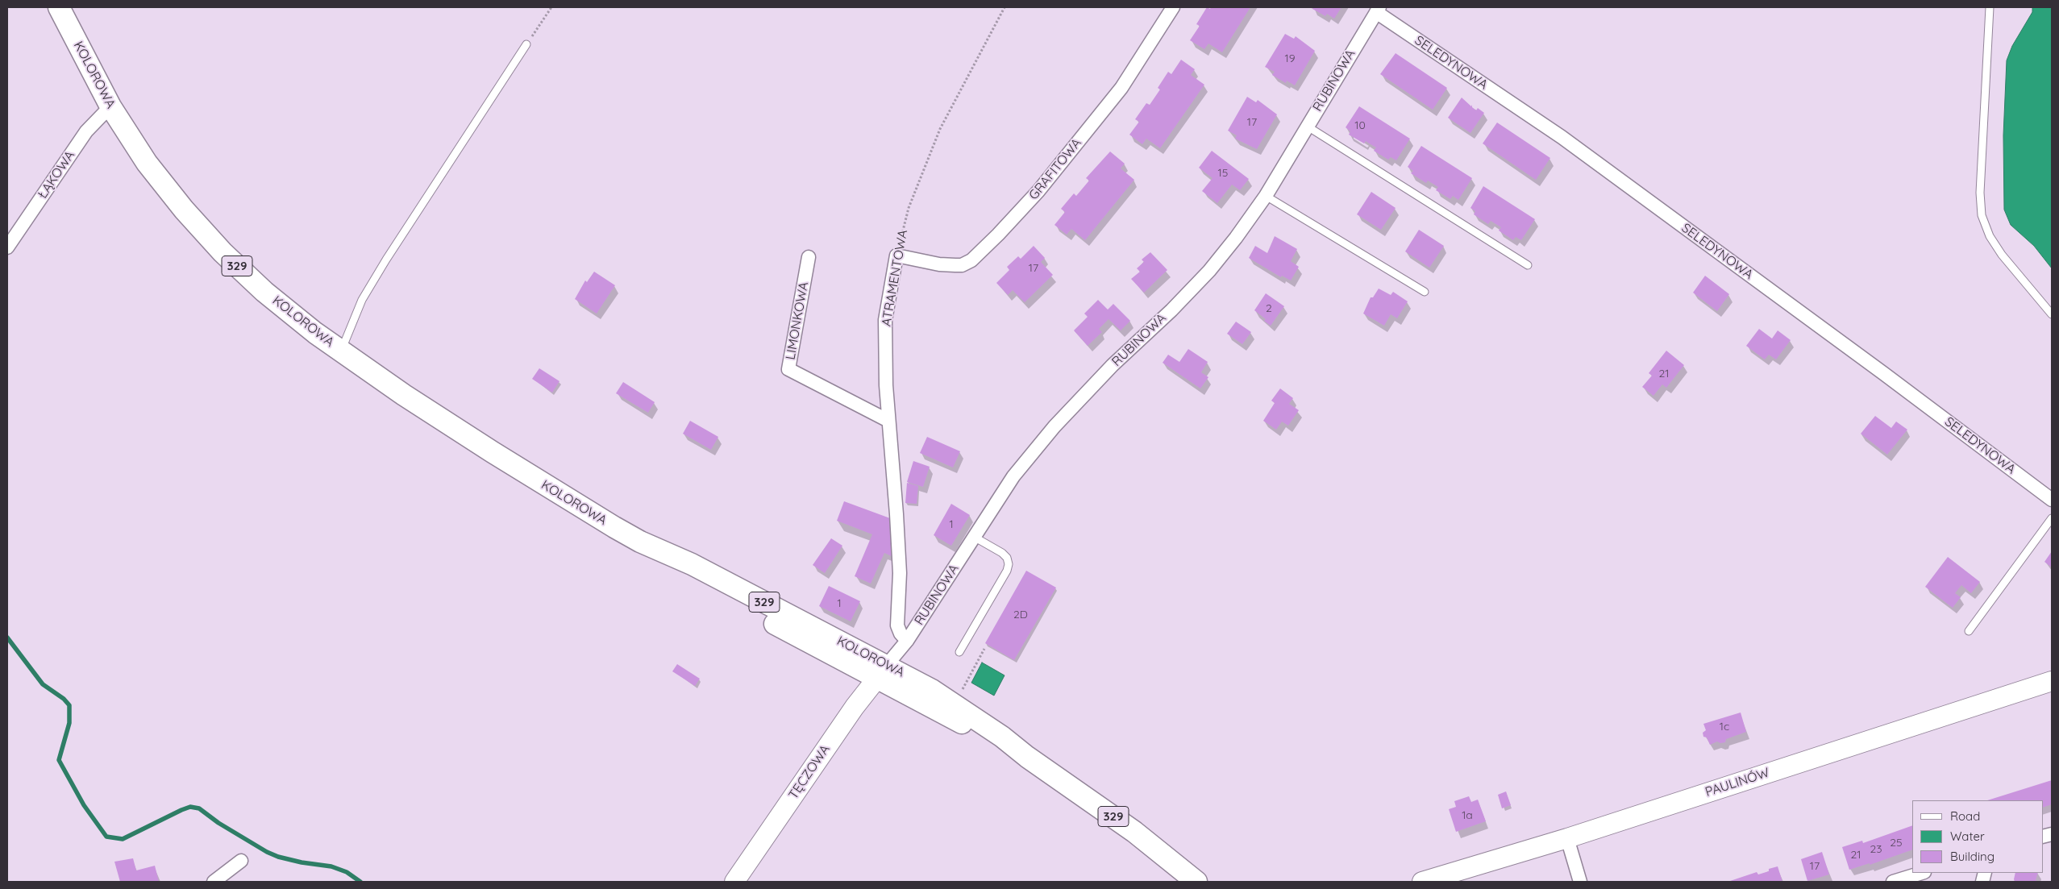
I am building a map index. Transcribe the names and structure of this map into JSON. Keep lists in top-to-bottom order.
{
  "streets": {
    "main road": ["KOLOROWA", "329"],
    "street": [
      "SELEDYNOWA",
      "RUBINOWA",
      "GRAFITOWA",
      "ŁĄKOWA",
      "ATRAMENTOWA",
      "LIMONKOWA",
      "TĘCZOWA",
      "PAULINÓW"
    ]
  },
  "crossings": [
    ["SELEDYNOWA", "RUBINOWA"],
    ["KOLOROWA", "RUBINOWA"],
    ["KOLOROWA", "ŁĄKOWA"],
    ["KOLOROWA", "TĘCZOWA"],
    ["RUBINOWA", "ATRAMENTOWA"],
    ["RUBINOWA", "TĘCZOWA"],
    ["GRAFITOWA", "ATRAMENTOWA"],
    ["ATRAMENTOWA", "LIMONKOWA"]
  ],
  "house_numbers": [
    "19",
    "17",
    "10",
    "15",
    "17",
    "2",
    "21",
    "1",
    "1",
    "2D",
    "1c",
    "1a",
    "25",
    "23",
    "21",
    "17"
  ],
  "legend": ["Road", "Water", "Building"]
}
